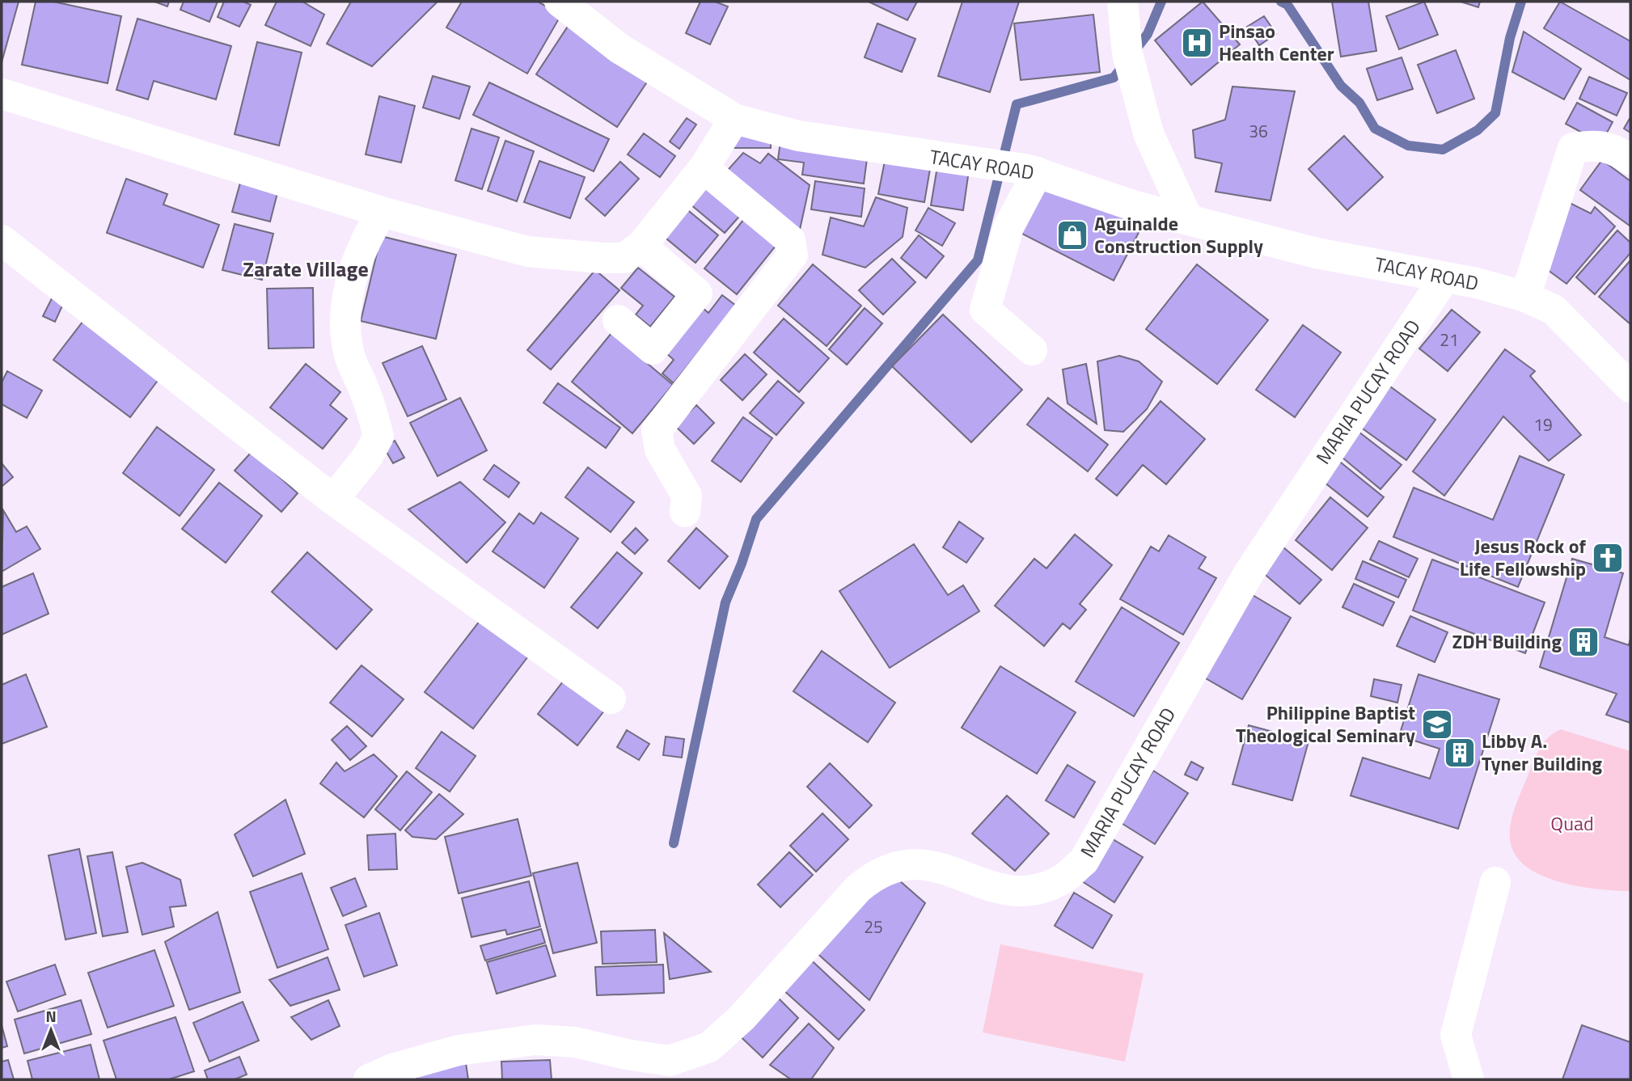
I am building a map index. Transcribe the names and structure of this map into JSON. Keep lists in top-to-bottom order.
{
  "streets": {
    "street": ["TACAY ROAD", "MARIA PUCAY ROAD"]
  },
  "crossings": [
    ["TACAY ROAD", "MARIA PUCAY ROAD"]
  ],
  "districts": ["Zarate Village"],
  "parks": ["Quad"],
  "places": {
    "hospital": ["Pinsao Health Center"],
    "shop": ["Aguinalde Construction Supply"],
    "church": ["Jesus Rock of Life Fellowship"],
    "building": ["ZDH Building", "Libby A. Tyner Building"],
    "school or university": ["Philippine Baptist Theological Seminary"]
  },
  "house_numbers": [
    "36",
    "21",
    "19",
    "25"
  ],
  "north": "top"
}
